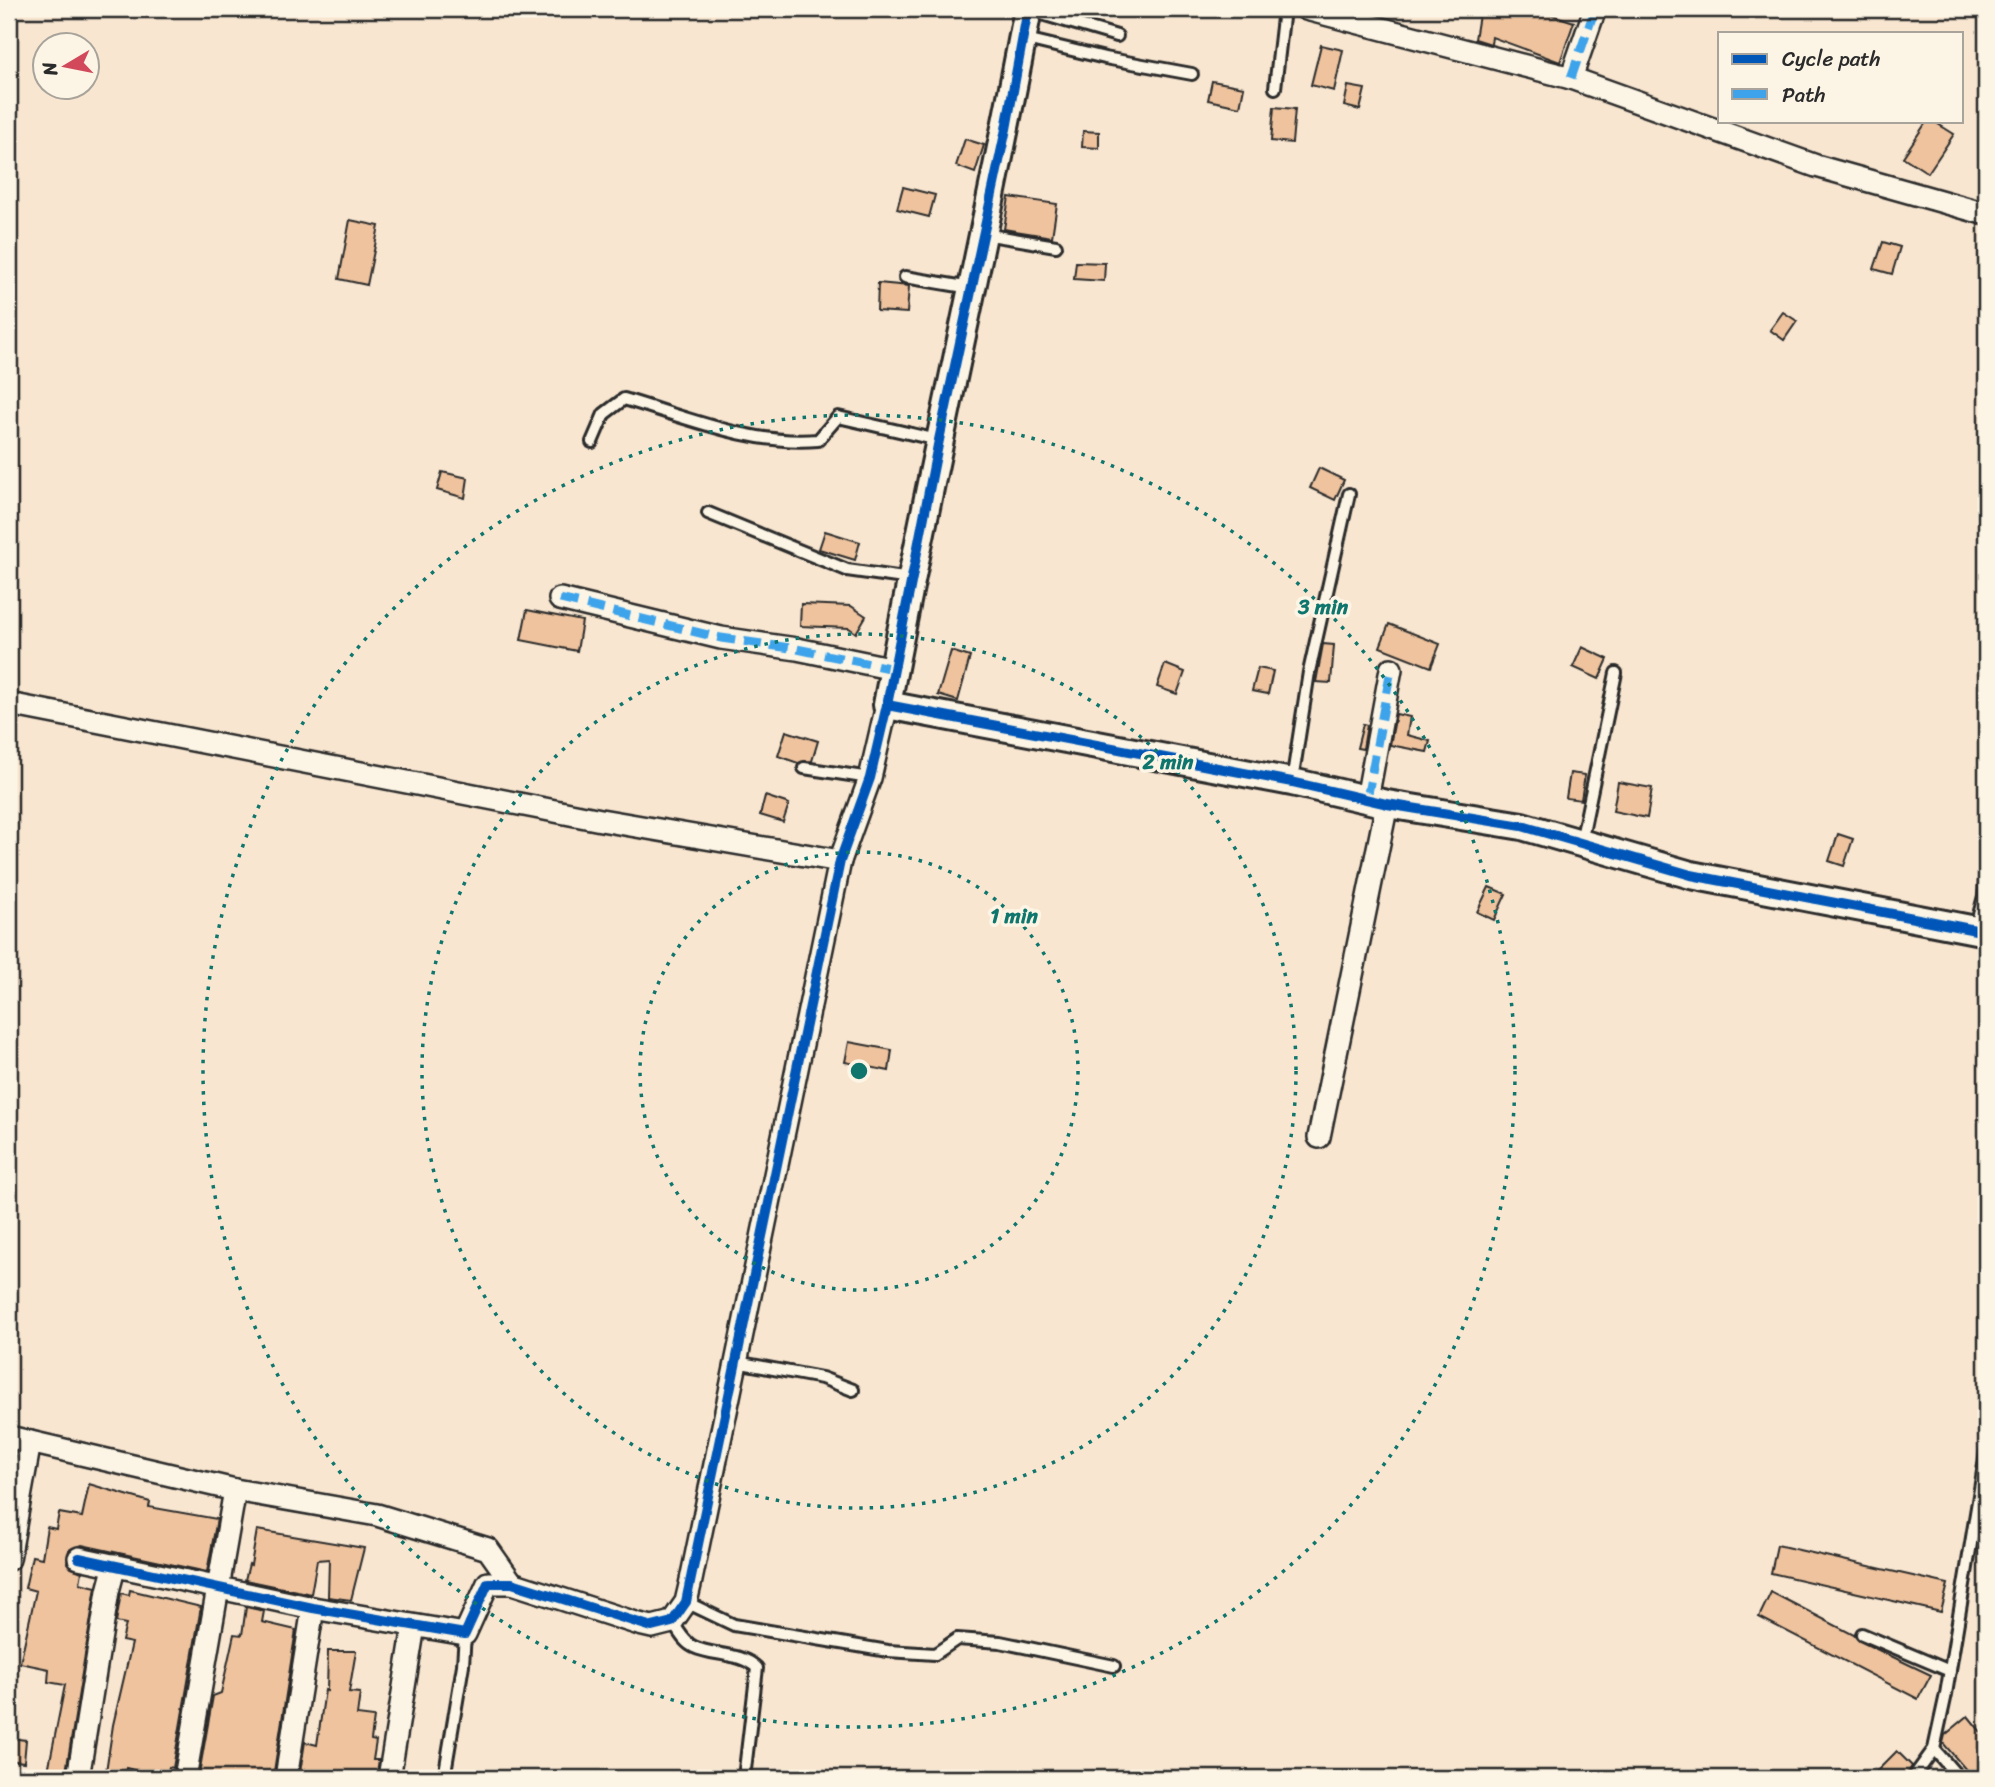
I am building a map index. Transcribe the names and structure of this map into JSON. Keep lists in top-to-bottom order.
{
  "legend": ["Cycle path", "Path"],
  "north": "left",
  "rings": ["3 min", "2 min", "1 min"]
}
